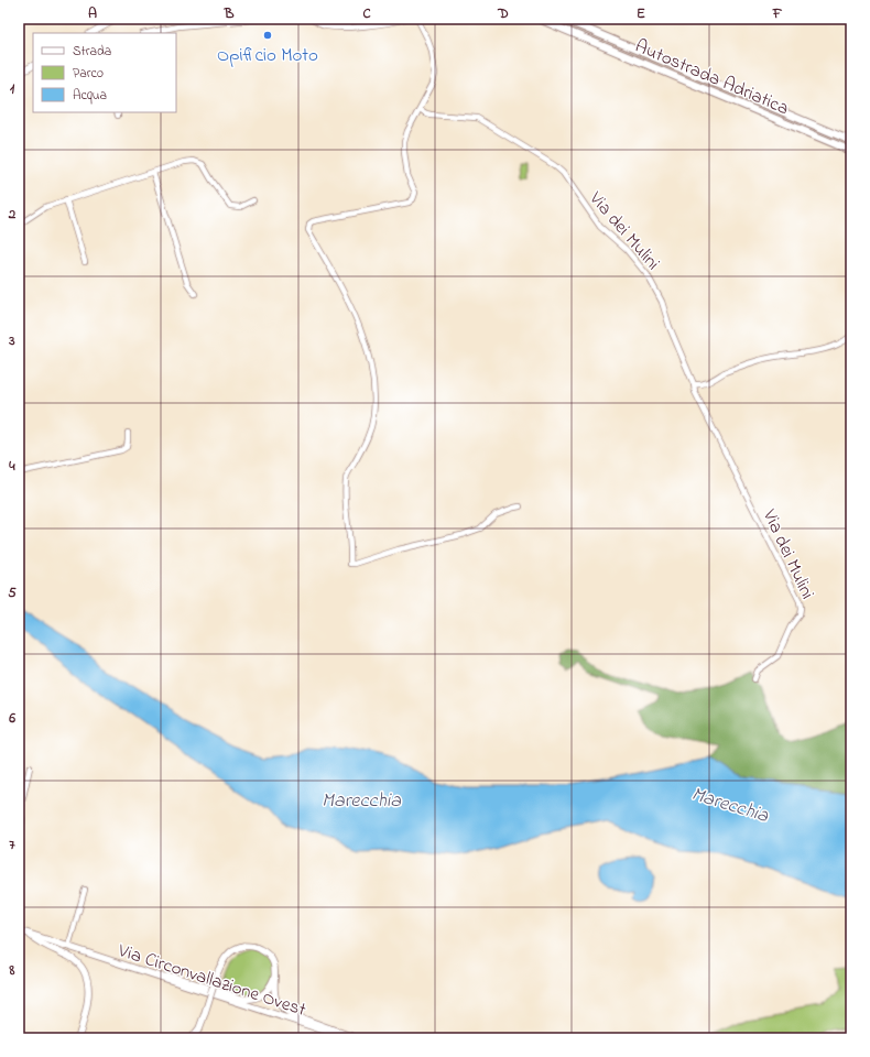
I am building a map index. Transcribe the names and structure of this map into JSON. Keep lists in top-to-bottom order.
{
  "streets": {
    "highway": ["Autostrada Adriatica"],
    "main road": ["Via Circonvallazione Ovest"],
    "street": ["Via dei Mulini"]
  },
  "water": ["Marecchia"],
  "places": ["Opificio Moto"],
  "legend": ["Strada", "Parco", "Acqua"],
  "grid": {
    "columns": [
      "A",
      "B",
      "C",
      "D",
      "E",
      "F"
    ],
    "rows": [
      "1",
      "2",
      "3",
      "4",
      "5",
      "6",
      "7",
      "8"
    ]
  }
}
